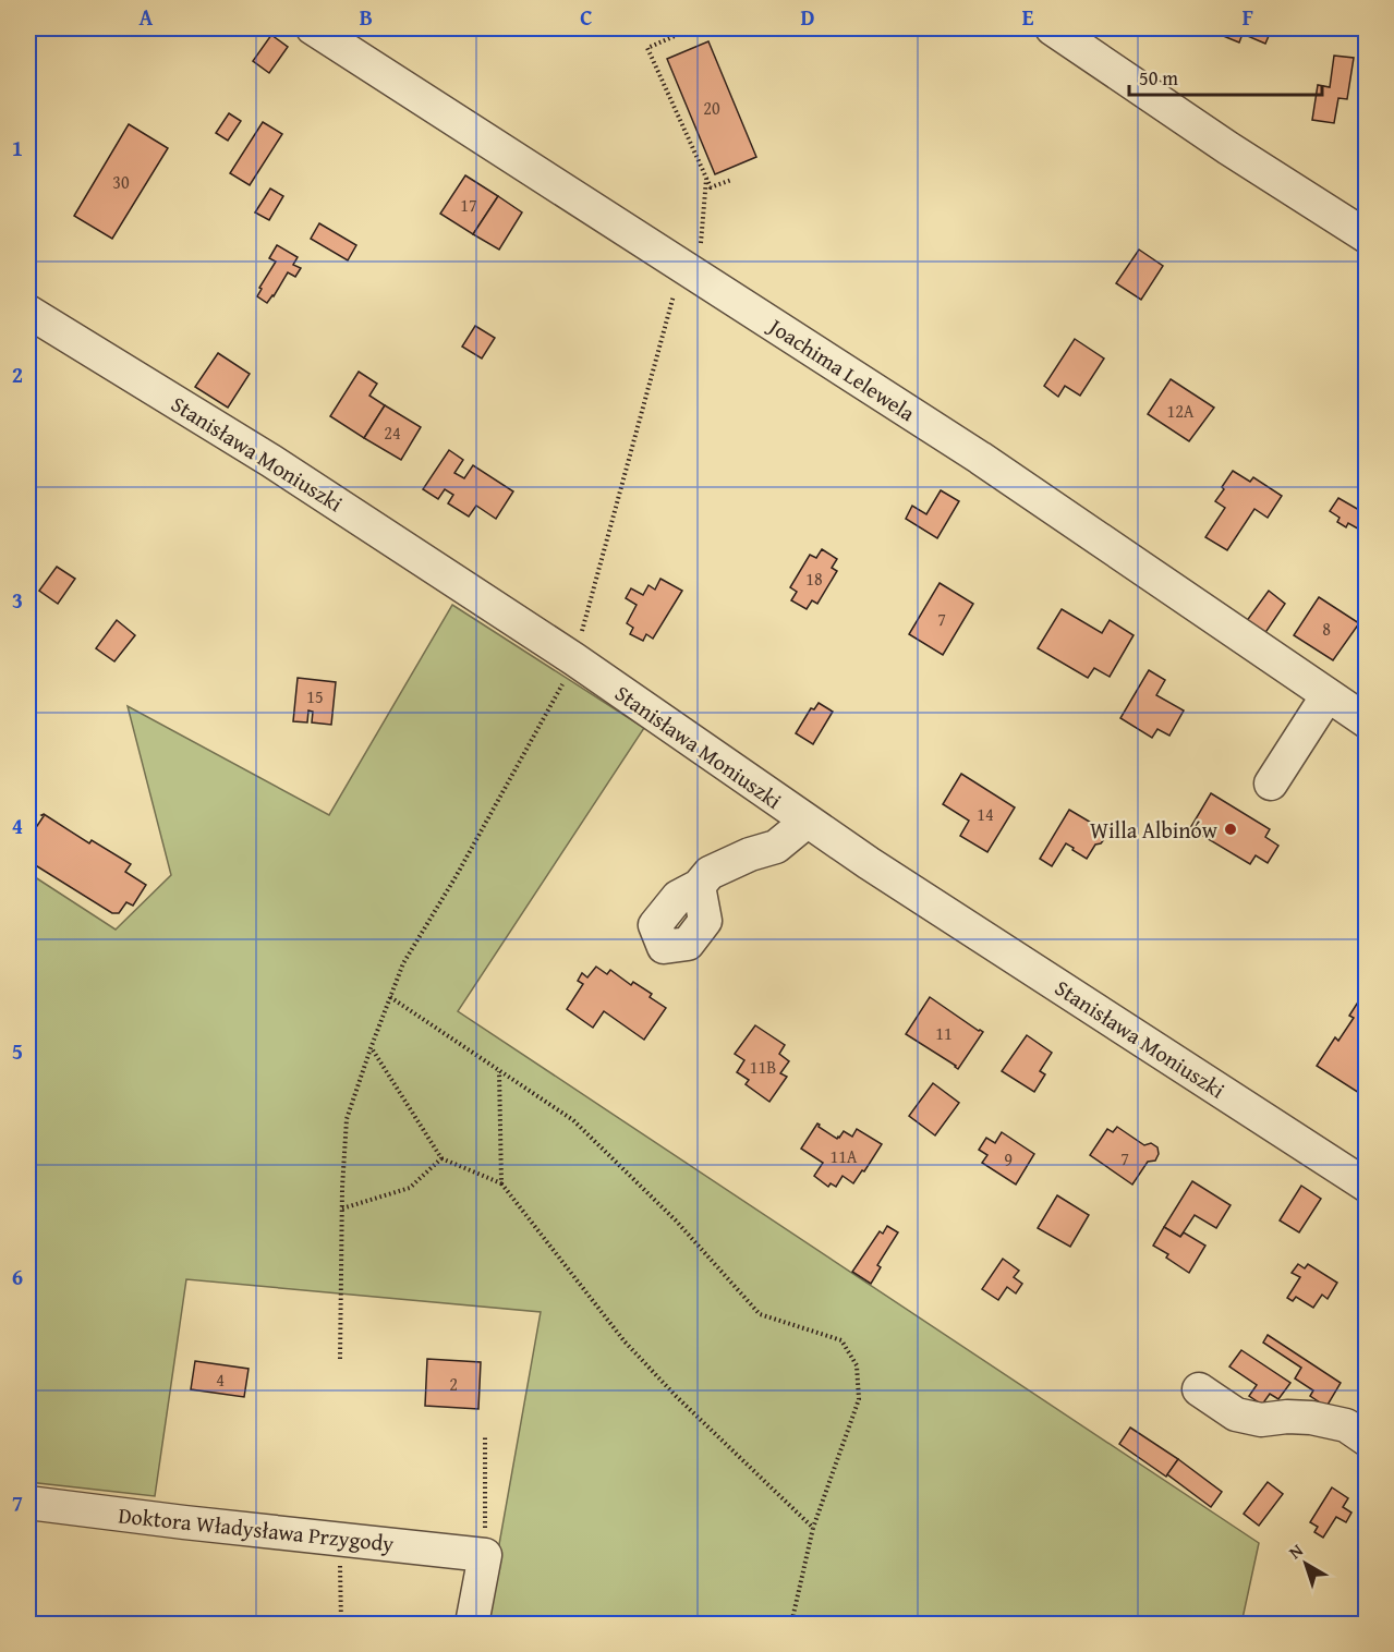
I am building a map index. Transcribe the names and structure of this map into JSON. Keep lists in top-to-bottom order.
{
  "streets": {
    "street": ["Joachima Lelewela", "Stanisława Moniuszki", "Doktora Władysława Przygody"]
  },
  "places": ["Willa Albinów"],
  "house_numbers": [
    "20",
    "30",
    "17",
    "12A",
    "24",
    "18",
    "7",
    "8",
    "15",
    "14",
    "11",
    "11B",
    "11A",
    "7",
    "9",
    "4",
    "2"
  ],
  "scale_bar": "50 m",
  "north": "top left",
  "grid": {
    "columns": [
      "A",
      "B",
      "C",
      "D",
      "E",
      "F"
    ],
    "rows": [
      "1",
      "2",
      "3",
      "4",
      "5",
      "6",
      "7"
    ]
  }
}
